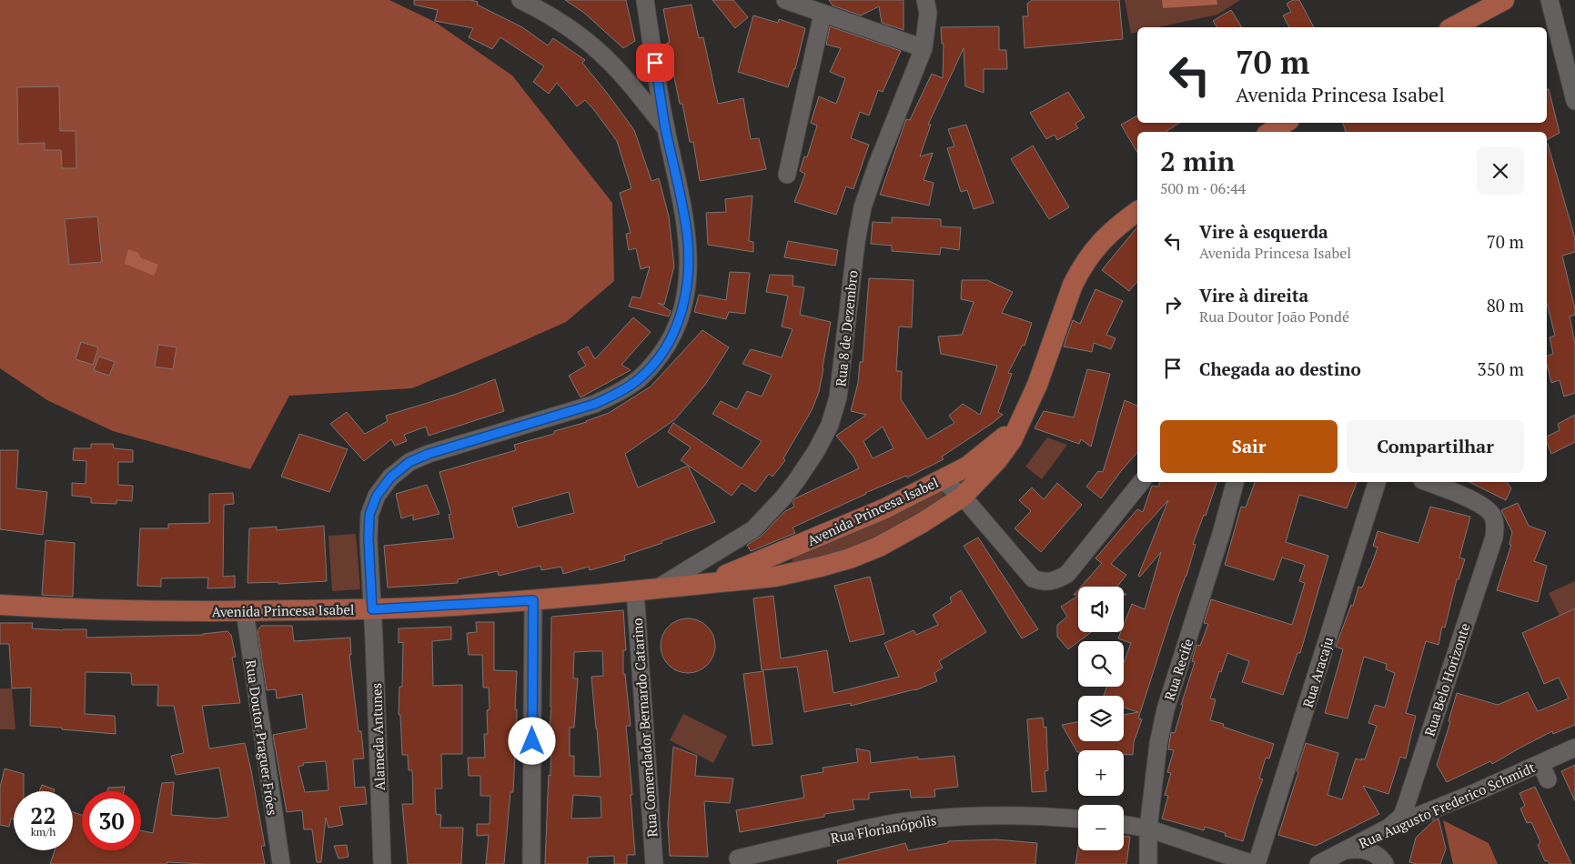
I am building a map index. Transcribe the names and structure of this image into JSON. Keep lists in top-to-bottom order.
{
  "streets": {
    "main road": ["Avenida Princesa Isabel"],
    "street": [
      "Rua 8 de Dezembro",
      "Rua Recife",
      "Rua Aracaju",
      "Rua Belo Horizonte",
      "Rua Comendador Bernardo Catarino",
      "Alameda Antunes",
      "Rua Doutor Praguer Fróes",
      "Rua Augusto Frederico Schmidt",
      "Rua Florianópolis"
    ]
  },
  "crossings": [
    ["Rua 8 de Dezembro", "Avenida Princesa Isabel"],
    ["Avenida Princesa Isabel", "Rua Comendador Bernardo Catarino"],
    ["Avenida Princesa Isabel", "Alameda Antunes"],
    ["Avenida Princesa Isabel", "Rua Doutor Praguer Fróes"],
    ["Rua Belo Horizonte", "Rua Augusto Frederico Schmidt"]
  ],
  "page": {
    "turn": ["70 m", "Avenida Princesa Isabel"],
    "heading": ["2 min", "500 m · 06:44"],
    "list": [
      {
        "name": "Vire à esquerda",
        "note": "Avenida Princesa Isabel",
        "value": "70 m"
      },
      {
        "name": "Vire à direita",
        "note": "Rua Doutor João Pondé",
        "value": "80 m"
      },
      {
        "name": "Chegada ao destino",
        "value": "350 m"
      }
    ],
    "buttons": ["Sair", "Compartilhar"],
    "map_buttons": ["+", "−"],
    "speed": "22 km/h",
    "limit": "30"
  }
}
